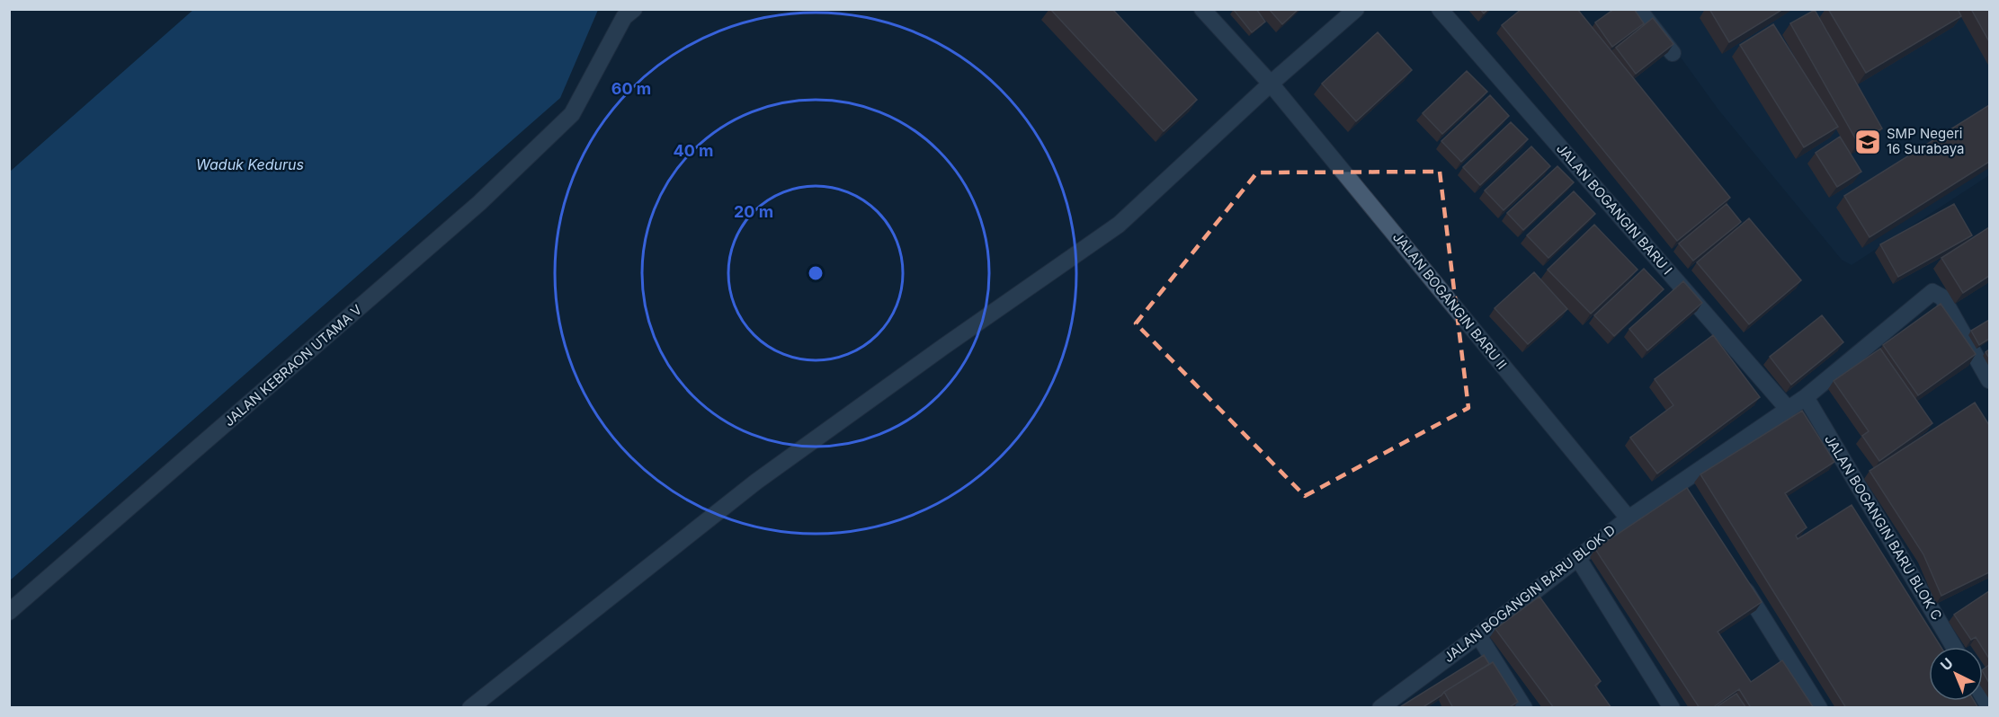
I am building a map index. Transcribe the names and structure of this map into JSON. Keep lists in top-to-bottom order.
{
  "streets": {
    "street": [
      "JALAN BOGANGIN BARU I",
      "JALAN BOGANGIN BARU II",
      "JALAN KEBRAON UTAMA V",
      "JALAN BOGANGIN BARU BLOK C",
      "JALAN BOGANGIN BARU BLOK D"
    ]
  },
  "crossings": [
    ["JALAN BOGANGIN BARU I", "JALAN BOGANGIN BARU BLOK D"],
    ["JALAN BOGANGIN BARU II", "JALAN BOGANGIN BARU BLOK D"],
    ["JALAN BOGANGIN BARU BLOK C", "JALAN BOGANGIN BARU BLOK D"]
  ],
  "water": ["Waduk Kedurus"],
  "places": {
    "school or university": ["SMP Negeri 16 Surabaya"]
  },
  "north": "top left",
  "rings": ["60 m", "40 m", "20 m"]
}
